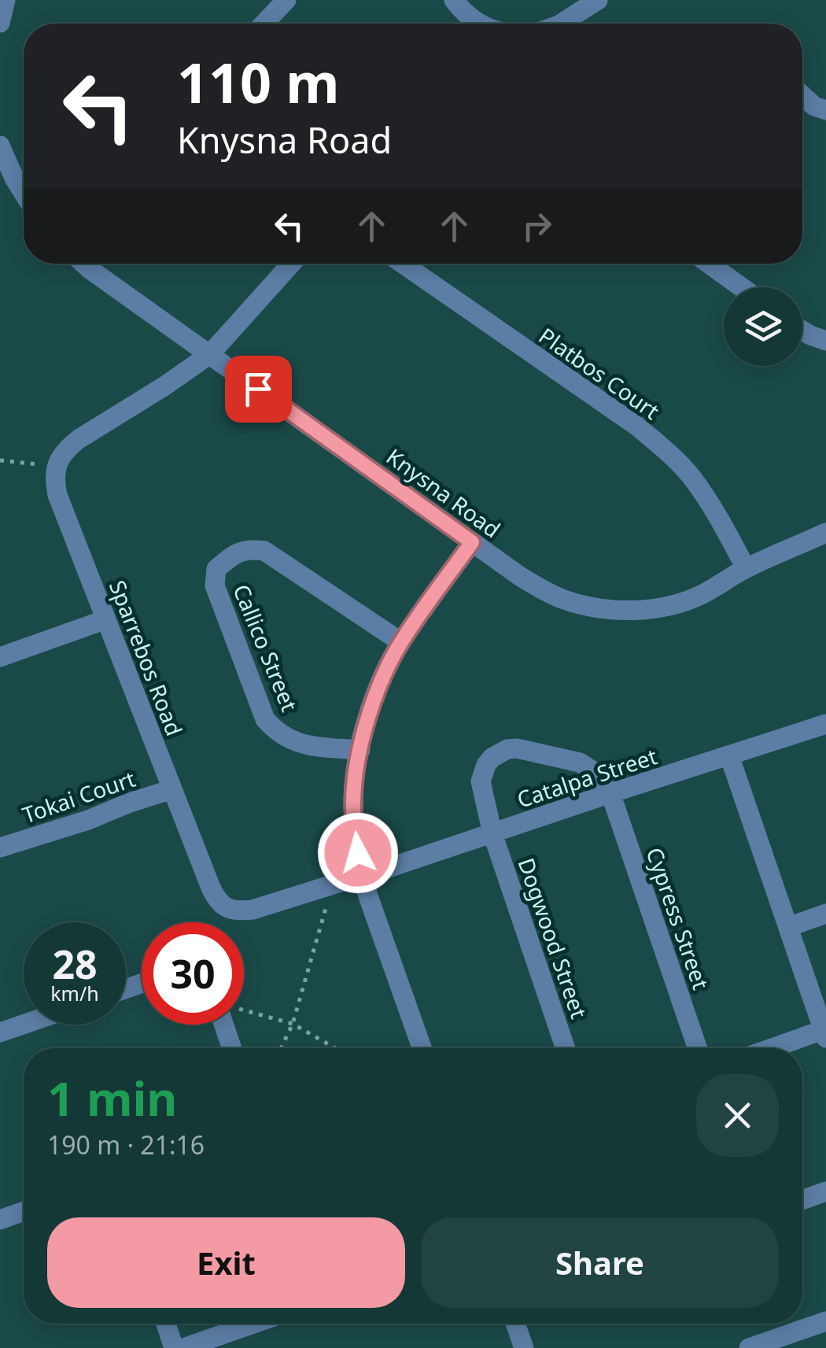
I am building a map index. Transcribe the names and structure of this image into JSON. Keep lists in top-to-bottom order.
{
  "streets": {
    "street": [
      "Platbos Court",
      "Knysna Road",
      "Callico Street",
      "Sparrebos Road",
      "Catalpa Street",
      "Tokai Court",
      "Cypress Street",
      "Dogwood Street"
    ]
  },
  "crossings": [
    ["Platbos Court", "Knysna Road"],
    ["Sparrebos Road", "Catalpa Street"],
    ["Sparrebos Road", "Tokai Court"],
    ["Catalpa Street", "Cypress Street"],
    ["Catalpa Street", "Dogwood Street"],
    ["Cypress Street", "Dogwood Street"]
  ],
  "page": {
    "turn": ["110 m", "Knysna Road"],
    "speed": "28 km/h",
    "limit": "30",
    "heading": ["1 min", "190 m · 21:16"],
    "buttons": ["Exit", "Share"]
  }
}
